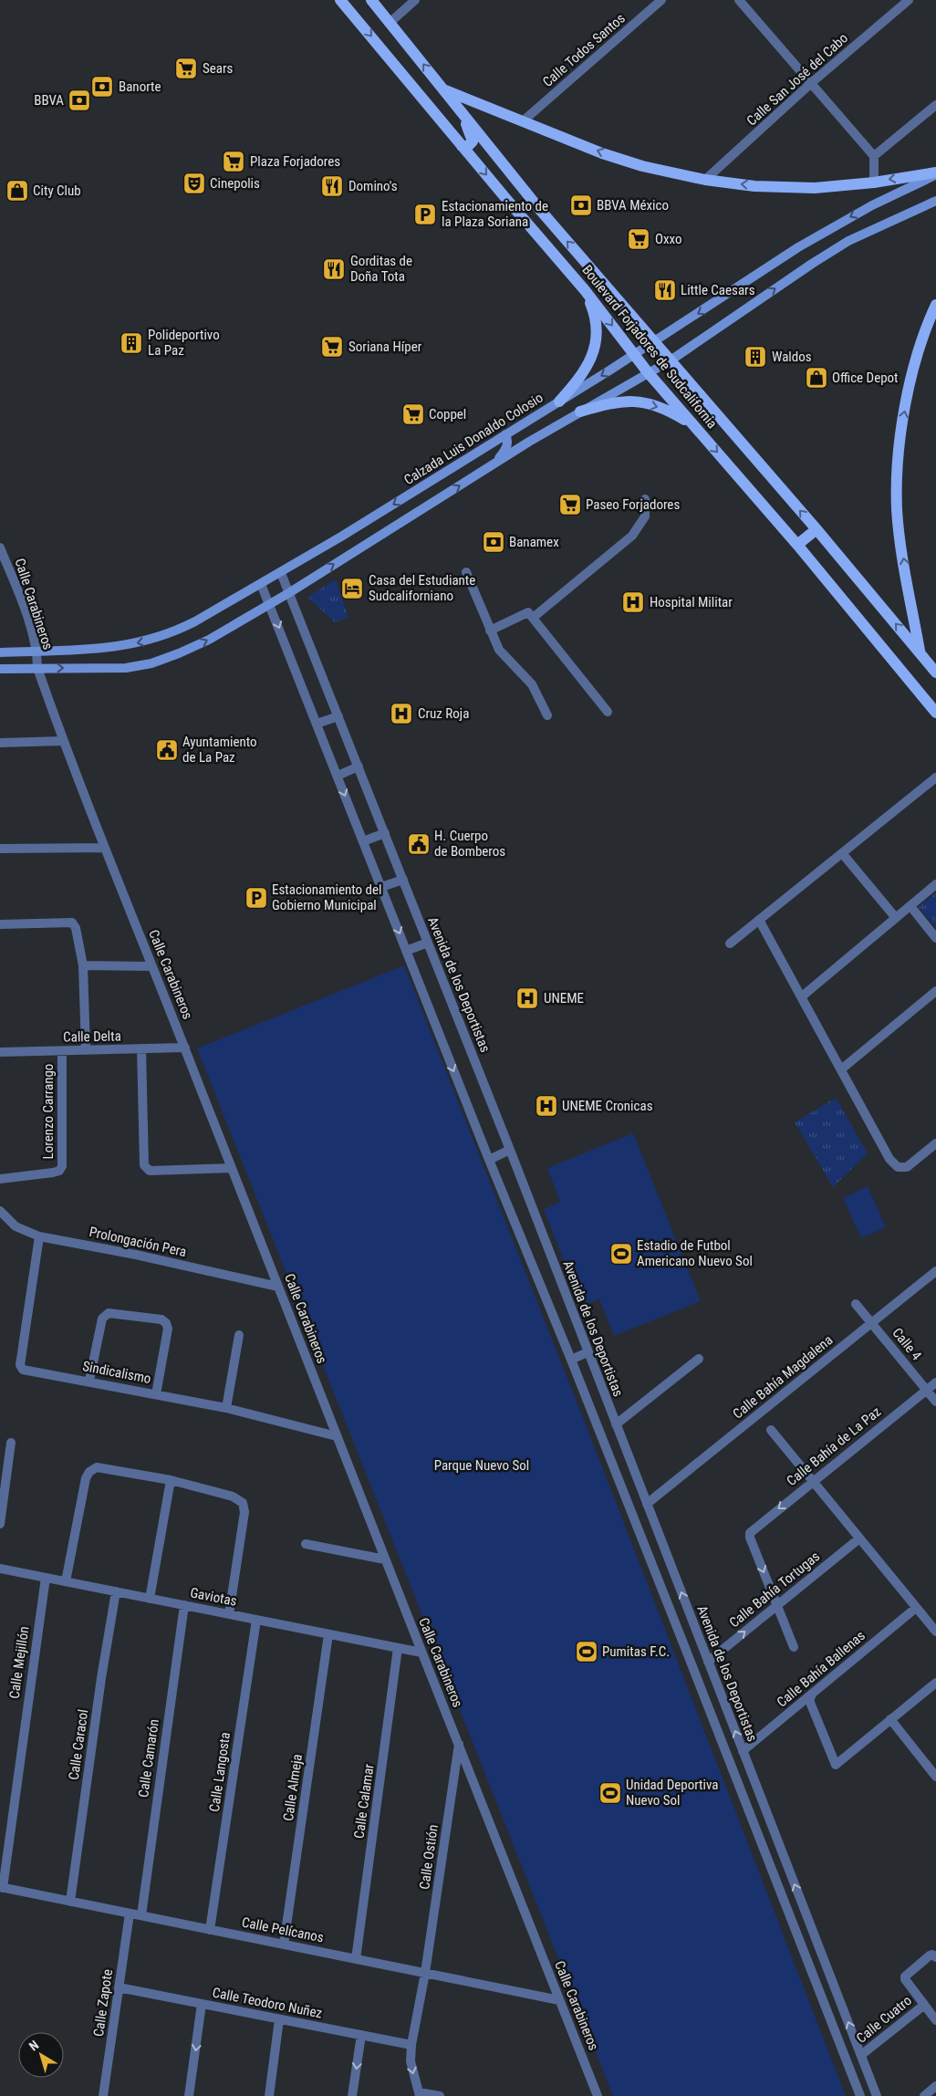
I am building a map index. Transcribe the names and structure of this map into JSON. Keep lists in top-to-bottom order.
{
  "streets": {
    "main road": ["Boulevard Forjadores de Sudcalifornia", "Calzada Luis Donaldo Colosio"],
    "street": [
      "Calle Todos Santos",
      "Calle San José del Cabo",
      "Calle Carabineros",
      "Avenida de los Deportistas",
      "Calle Delta",
      "Lorenzo Carrango",
      "Prolongación Pera",
      "Calle 4",
      "Sindicalismo",
      "Calle Bahía Magdalena",
      "Calle Bahía de La Paz",
      "Calle Bahía Tortugas",
      "Gaviotas",
      "Calle Mejillón",
      "Calle Bahía Ballenas",
      "Calle Caracol",
      "Calle Camarón",
      "Calle Langosta",
      "Calle Almeja",
      "Calle Calamar",
      "Calle Ostión",
      "Calle Pelícanos",
      "Calle Zapote",
      "Calle Teodoro Nuñez",
      "Calle Cuatro"
    ]
  },
  "crossings": [
    ["Boulevard Forjadores de Sudcalifornia", "Calzada Luis Donaldo Colosio"],
    ["Calzada Luis Donaldo Colosio", "Calle Carabineros"],
    ["Calzada Luis Donaldo Colosio", "Avenida de los Deportistas"],
    ["Calle Carabineros", "Calle Delta"],
    ["Calle Carabineros", "Prolongación Pera"],
    ["Calle Carabineros", "Sindicalismo"],
    ["Calle Carabineros", "Gaviotas"],
    ["Calle Carabineros", "Calle Ostión"],
    ["Calle Carabineros", "Calle Pelícanos"],
    ["Avenida de los Deportistas", "Calle Bahía Magdalena"],
    ["Avenida de los Deportistas", "Calle Bahía Tortugas"],
    ["Avenida de los Deportistas", "Calle Bahía Ballenas"],
    ["Avenida de los Deportistas", "Calle Cuatro"],
    ["Calle Delta", "Lorenzo Carrango"],
    ["Prolongación Pera", "Sindicalismo"],
    ["Calle 4", "Calle Bahía Magdalena"],
    ["Calle 4", "Calle Bahía de La Paz"],
    ["Calle Bahía de La Paz", "Calle Bahía Tortugas"],
    ["Gaviotas", "Calle Mejillón"],
    ["Gaviotas", "Calle Caracol"],
    ["Gaviotas", "Calle Camarón"],
    ["Gaviotas", "Calle Langosta"],
    ["Gaviotas", "Calle Almeja"],
    ["Gaviotas", "Calle Calamar"],
    ["Calle Mejillón", "Calle Pelícanos"],
    ["Calle Caracol", "Calle Pelícanos"],
    ["Calle Camarón", "Calle Pelícanos"],
    ["Calle Langosta", "Calle Pelícanos"],
    ["Calle Almeja", "Calle Pelícanos"],
    ["Calle Calamar", "Calle Pelícanos"],
    ["Calle Ostión", "Calle Pelícanos"],
    ["Calle Ostión", "Calle Teodoro Nuñez"],
    ["Calle Pelícanos", "Calle Zapote"],
    ["Calle Zapote", "Calle Teodoro Nuñez"]
  ],
  "one_way": ["Calle Bahía de La Paz", "Calle Bahía Tortugas"],
  "parks": ["Parque Nuevo Sol"],
  "places": {
    "supermarket": [
      "Sears",
      "Plaza Forjadores",
      "Oxxo",
      "Soriana Híper",
      "Coppel",
      "Paseo Forjadores"
    ],
    "bank": [
      "Banorte",
      "BBVA",
      "BBVA México",
      "Banamex"
    ],
    "theatre": ["Cinepolis"],
    "restaurant": ["Domino's", "Gorditas de Doña Tota", "Little Caesars"],
    "shop": ["City Club", "Office Depot"],
    "parking": ["Estacionamiento de la Plaza Soriana", "Estacionamiento del Gobierno Municipal"],
    "building": ["Polideportivo La Paz", "Waldos"],
    "hotel": ["Casa del Estudiante Sudcaliforniano"],
    "hospital": [
      "Hospital Militar",
      "Cruz Roja",
      "UNEME",
      "UNEME Cronicas"
    ],
    "public building": ["Ayuntamiento de La Paz", "H. Cuerpo de Bomberos"],
    "sports": ["Estadio de Futbol Americano Nuevo Sol", "Pumitas F.C.", "Unidad Deportiva Nuevo Sol"]
  },
  "north": "top left"
}
